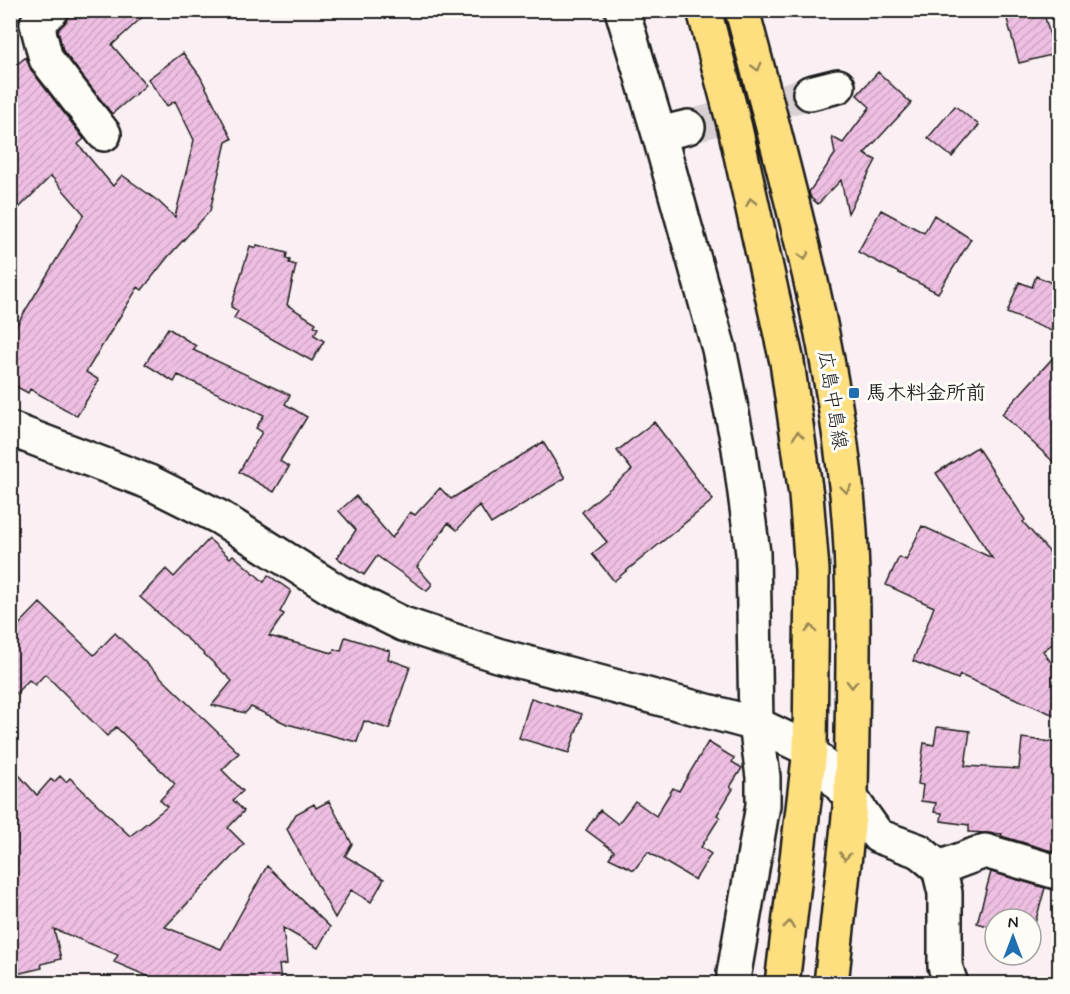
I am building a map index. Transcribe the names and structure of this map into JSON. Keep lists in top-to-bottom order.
{
  "streets": {
    "main road": ["広島中島線"]
  },
  "places": {
    "transit": ["馬木料金所前"]
  },
  "north": "top"
}
